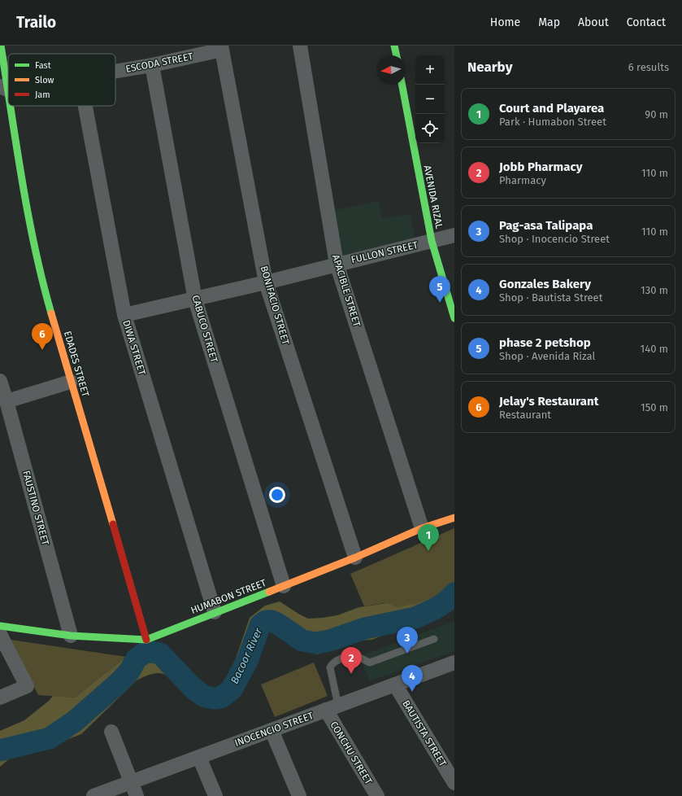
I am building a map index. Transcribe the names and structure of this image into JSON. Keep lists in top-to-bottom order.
{
  "streets": {
    "street": [
      "ESCODA STREET",
      "AVENIDA RIZAL",
      "FULLON STREET",
      "APACIBLE STREET",
      "BONIFACIO STREET",
      "CABUCO STREET",
      "DIWA STREET",
      "EDADES STREET",
      "FAUSTINO STREET",
      "HUMABON STREET",
      "INOCENCIO STREET",
      "BAUTISTA STREET",
      "CONCHU STREET"
    ]
  },
  "crossings": [
    ["ESCODA STREET", "BONIFACIO STREET"],
    ["ESCODA STREET", "CABUCO STREET"],
    ["AVENIDA RIZAL", "FULLON STREET"],
    ["FULLON STREET", "APACIBLE STREET"],
    ["FULLON STREET", "BONIFACIO STREET"],
    ["FULLON STREET", "CABUCO STREET"],
    ["FULLON STREET", "DIWA STREET"],
    ["APACIBLE STREET", "HUMABON STREET"],
    ["BONIFACIO STREET", "HUMABON STREET"],
    ["CABUCO STREET", "HUMABON STREET"],
    ["DIWA STREET", "HUMABON STREET"],
    ["EDADES STREET", "HUMABON STREET"],
    ["FAUSTINO STREET", "HUMABON STREET"],
    ["INOCENCIO STREET", "BAUTISTA STREET"],
    ["INOCENCIO STREET", "CONCHU STREET"]
  ],
  "water": ["Bacoor River"],
  "legend": ["Fast", "Slow", "Jam"],
  "north": "left",
  "page": {
    "header": "Trailo",
    "nav": [
      "Home",
      "Map",
      "About",
      "Contact"
    ],
    "heading": ["Nearby", "6 results"],
    "map_buttons": ["+", "−"],
    "list": [
      {
        "mark": "1",
        "name": "Court and Playarea",
        "note": "Park · Humabon Street",
        "value": "90 m"
      },
      {
        "mark": "2",
        "name": "Jobb Pharmacy",
        "note": "Pharmacy",
        "value": "110 m"
      },
      {
        "mark": "3",
        "name": "Pag-asa Talipapa",
        "note": "Shop · Inocencio Street",
        "value": "110 m"
      },
      {
        "mark": "4",
        "name": "Gonzales Bakery",
        "note": "Shop · Bautista Street",
        "value": "130 m"
      },
      {
        "mark": "5",
        "name": "phase 2 petshop",
        "note": "Shop · Avenida Rizal",
        "value": "140 m"
      },
      {
        "mark": "6",
        "name": "Jelay's Restaurant",
        "note": "Restaurant",
        "value": "150 m"
      }
    ],
    "pins": [
      "5",
      "6",
      "1",
      "3",
      "2",
      "4"
    ]
  }
}
